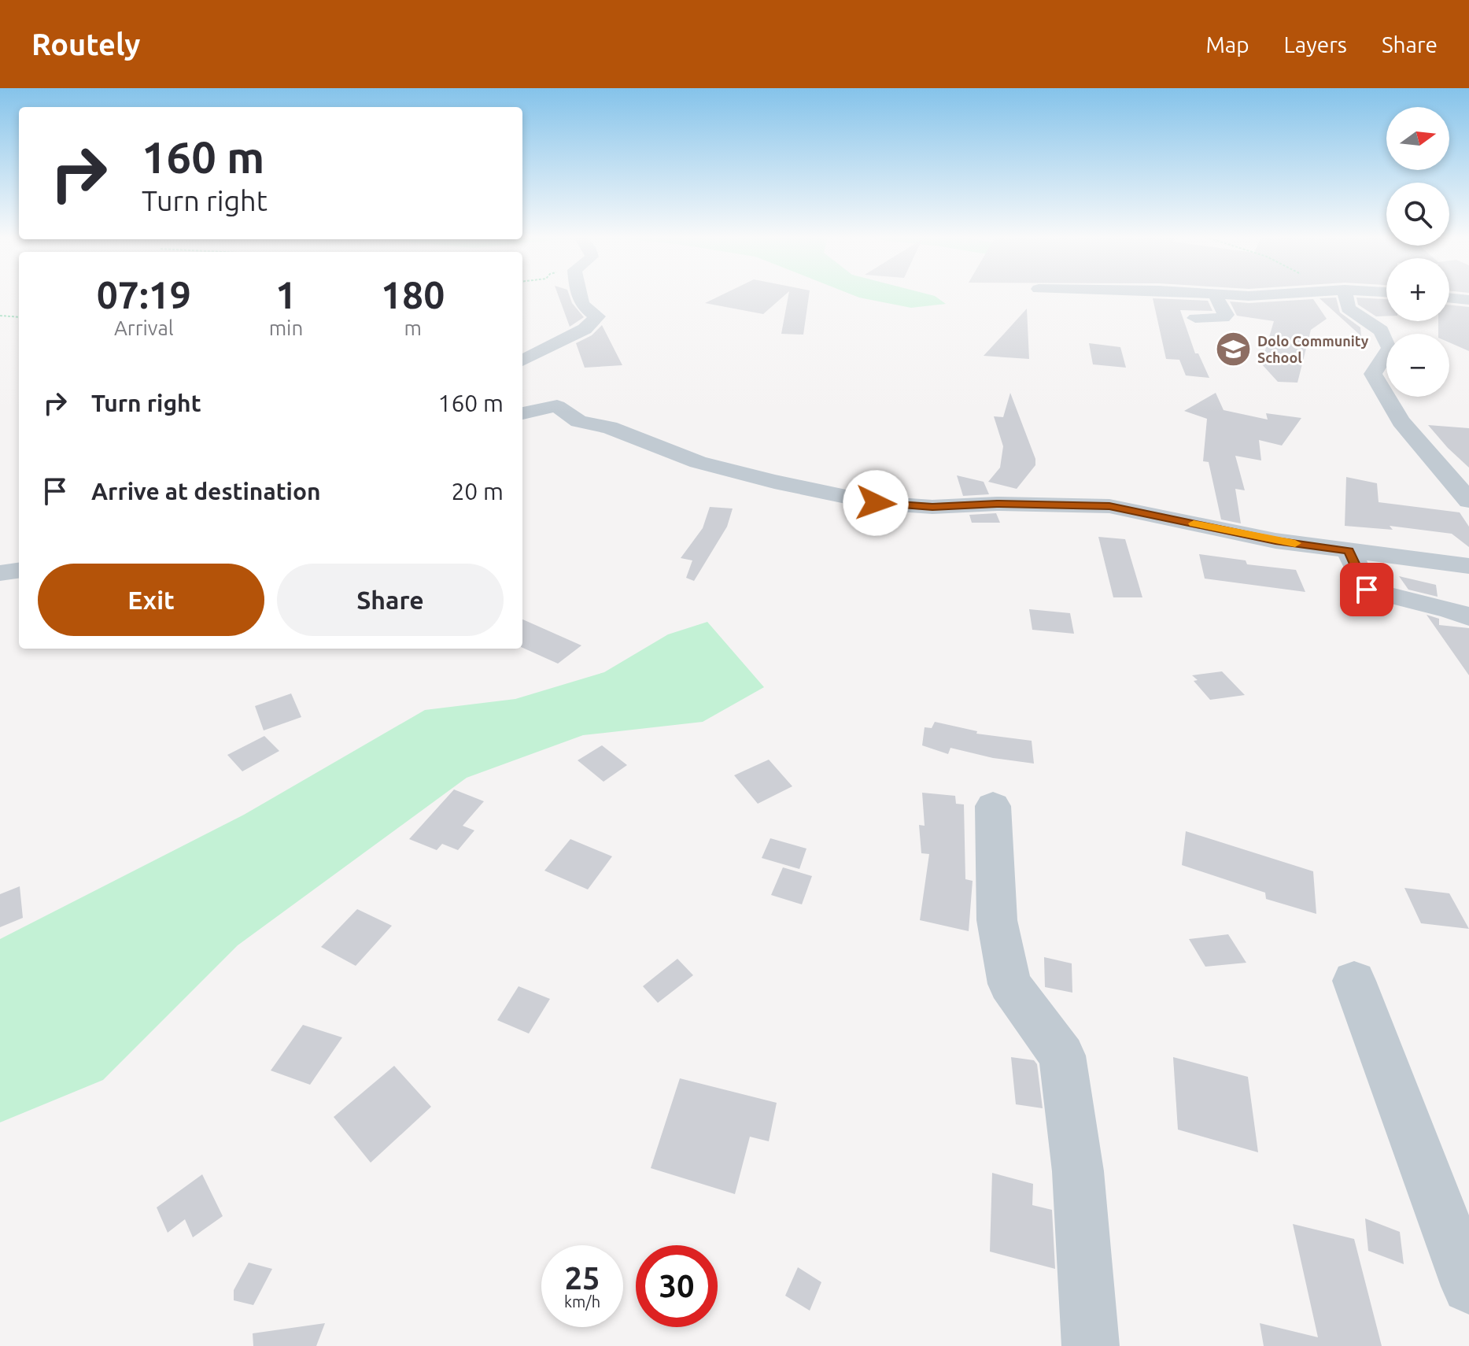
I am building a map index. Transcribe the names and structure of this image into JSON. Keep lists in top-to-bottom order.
{
  "places": {
    "school or university": ["Dolo Community School"]
  },
  "north": "right",
  "page": {
    "header": "Routely",
    "nav": ["Map", "Layers", "Share"],
    "map_buttons": ["+", "−"],
    "turn": ["160 m", "Turn right"],
    "eta": [
      "07:19",
      "Arrival",
      "1",
      "min",
      "180",
      "m"
    ],
    "list": [
      {
        "name": "Turn right",
        "value": "160 m"
      },
      {
        "name": "Arrive at destination",
        "value": "20 m"
      }
    ],
    "buttons": ["Exit", "Share"],
    "speed": "25 km/h",
    "limit": "30"
  }
}
